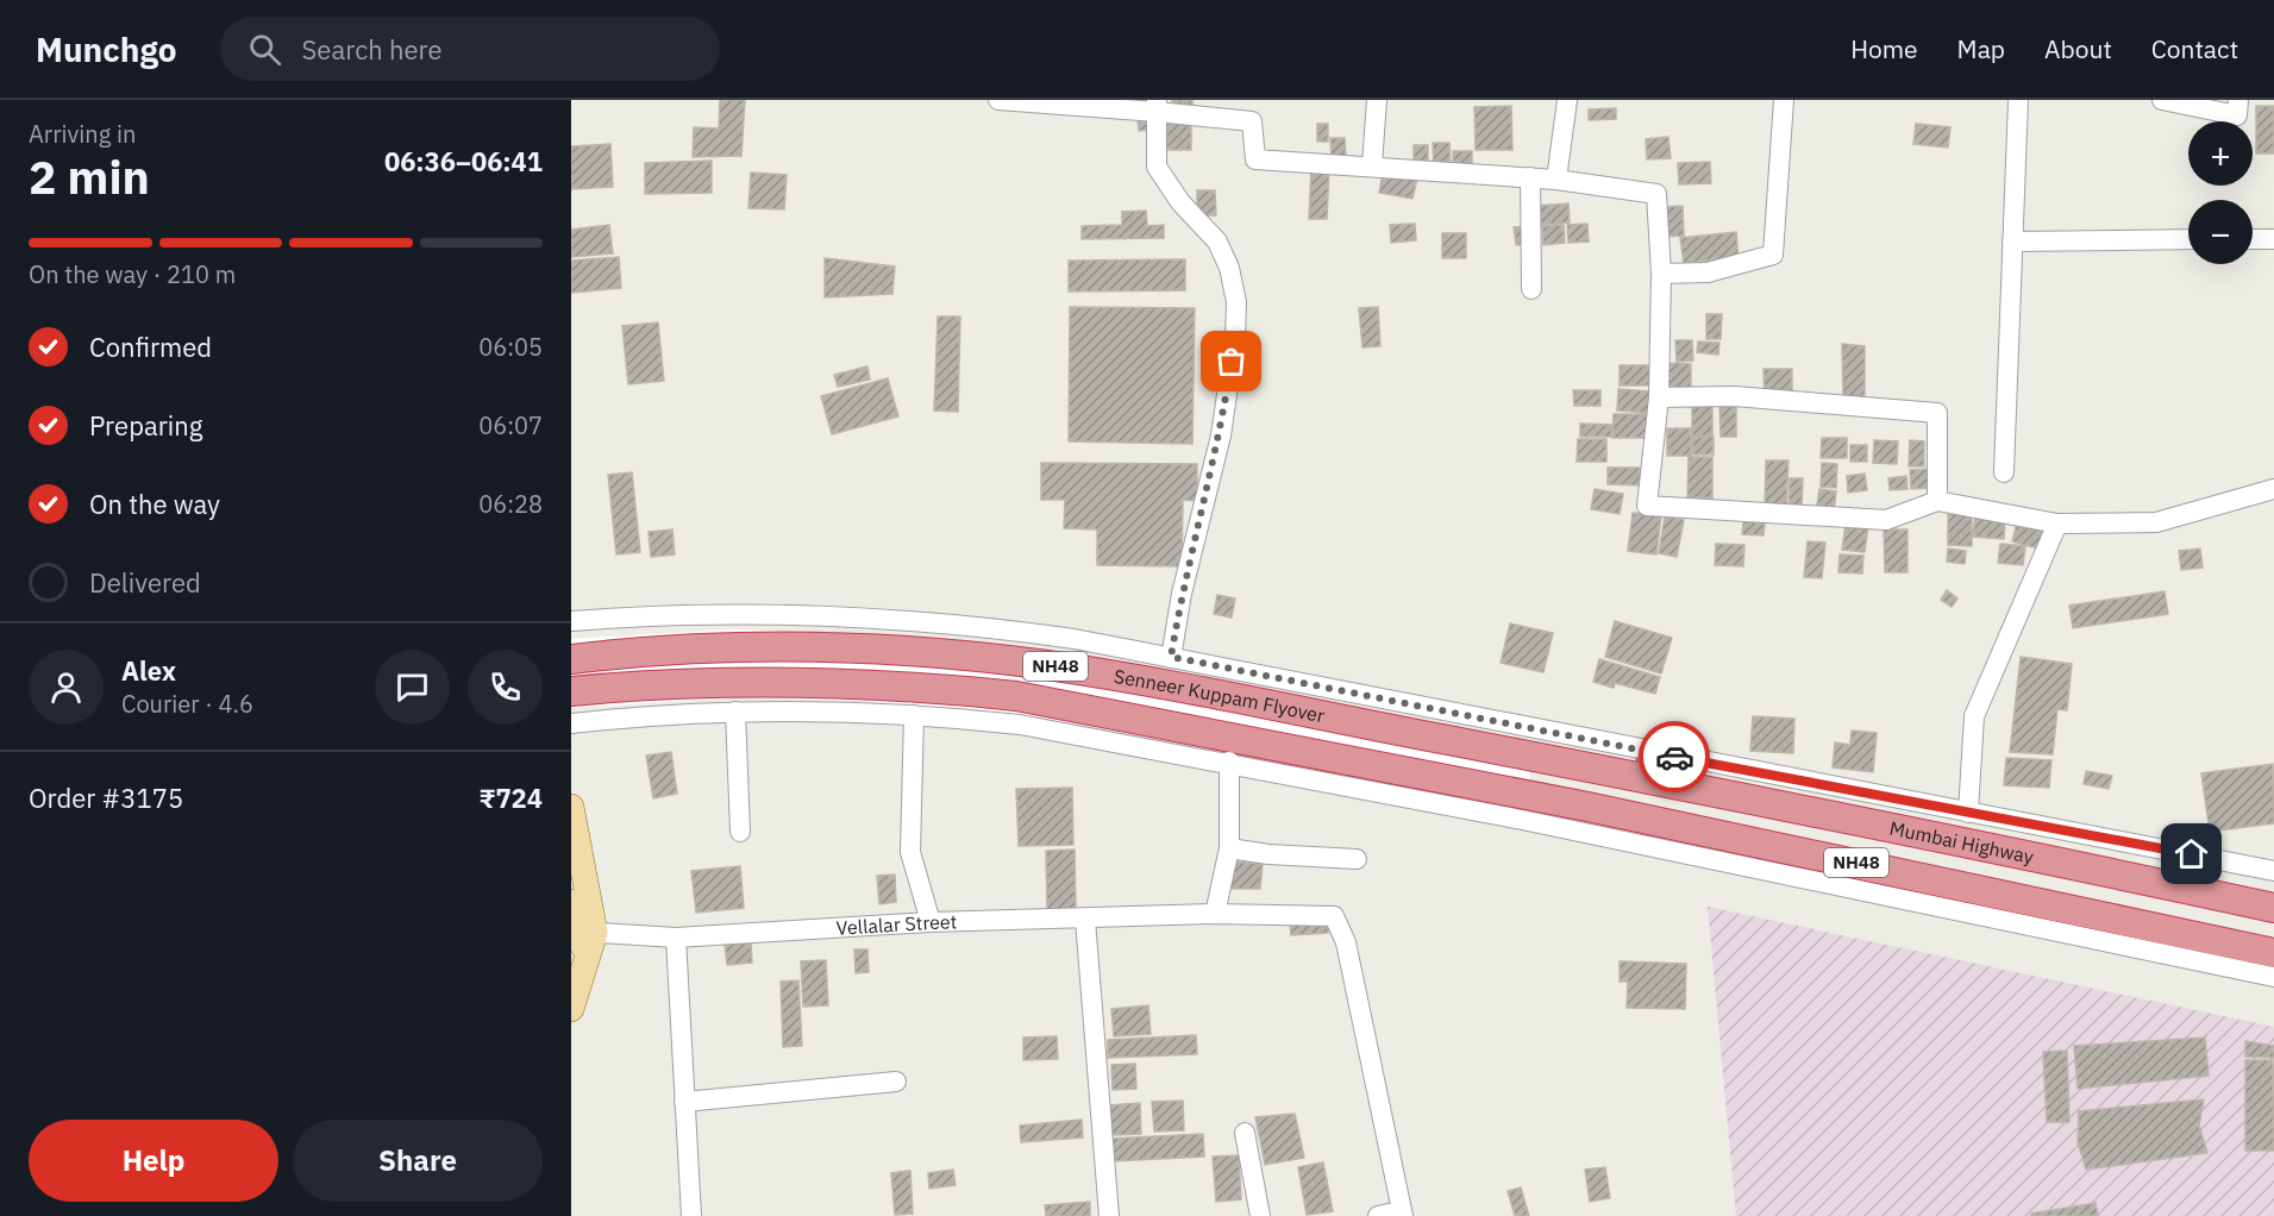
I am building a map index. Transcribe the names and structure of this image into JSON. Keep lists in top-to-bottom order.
{
  "streets": {
    "highway": ["NH48", "Senneer Kuppam Flyover", "Mumbai Highway"],
    "street": ["Vellalar Street"]
  },
  "crossings": [
    ["NH48", "Senneer Kuppam Flyover"],
    ["Senneer Kuppam Flyover", "Mumbai Highway"]
  ],
  "page": {
    "header": "Munchgo",
    "search": "Search here",
    "nav": [
      "Home",
      "Map",
      "About",
      "Contact"
    ],
    "heading": ["2 min", "Arriving in", "06:36–06:41"],
    "panel": [
      "Alex",
      "Courier · 4.6",
      "Order #3175",
      "₹724"
    ],
    "map_buttons": ["+", "−"],
    "bar": "On the way · 210 m",
    "list": [
      ["Confirmed", "06:05"],
      ["Preparing", "06:07"],
      ["On the way", "06:28"],
      "Delivered"
    ],
    "buttons": ["Help", "Share"]
  }
}
